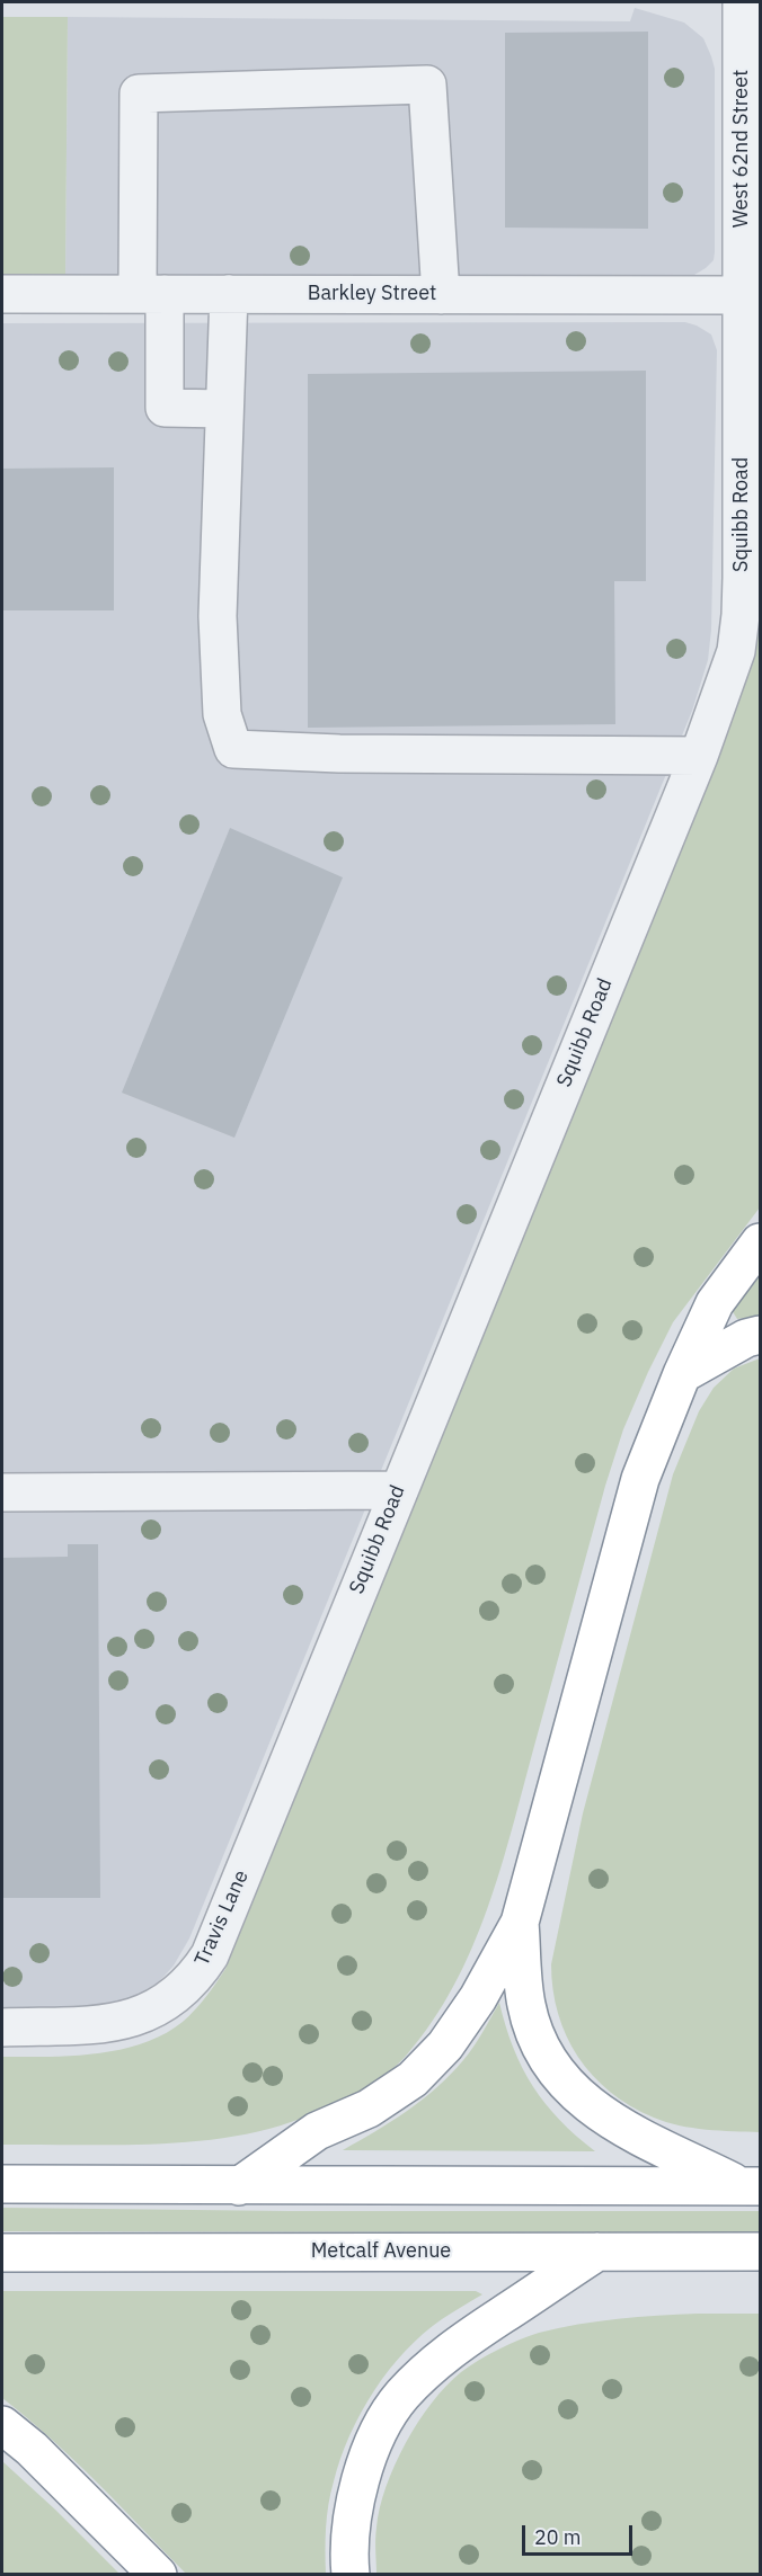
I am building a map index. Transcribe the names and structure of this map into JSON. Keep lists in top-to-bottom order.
{
  "streets": {
    "highway": ["Metcalf Avenue"],
    "street": [
      "West 62nd Street",
      "Barkley Street",
      "Squibb Road",
      "Travis Lane"
    ]
  },
  "crossings": [
    ["West 62nd Street", "Barkley Street"],
    ["West 62nd Street", "Squibb Road"],
    ["Barkley Street", "Squibb Road"],
    ["Squibb Road", "Travis Lane"]
  ],
  "scale_bar": "20 m"
}
